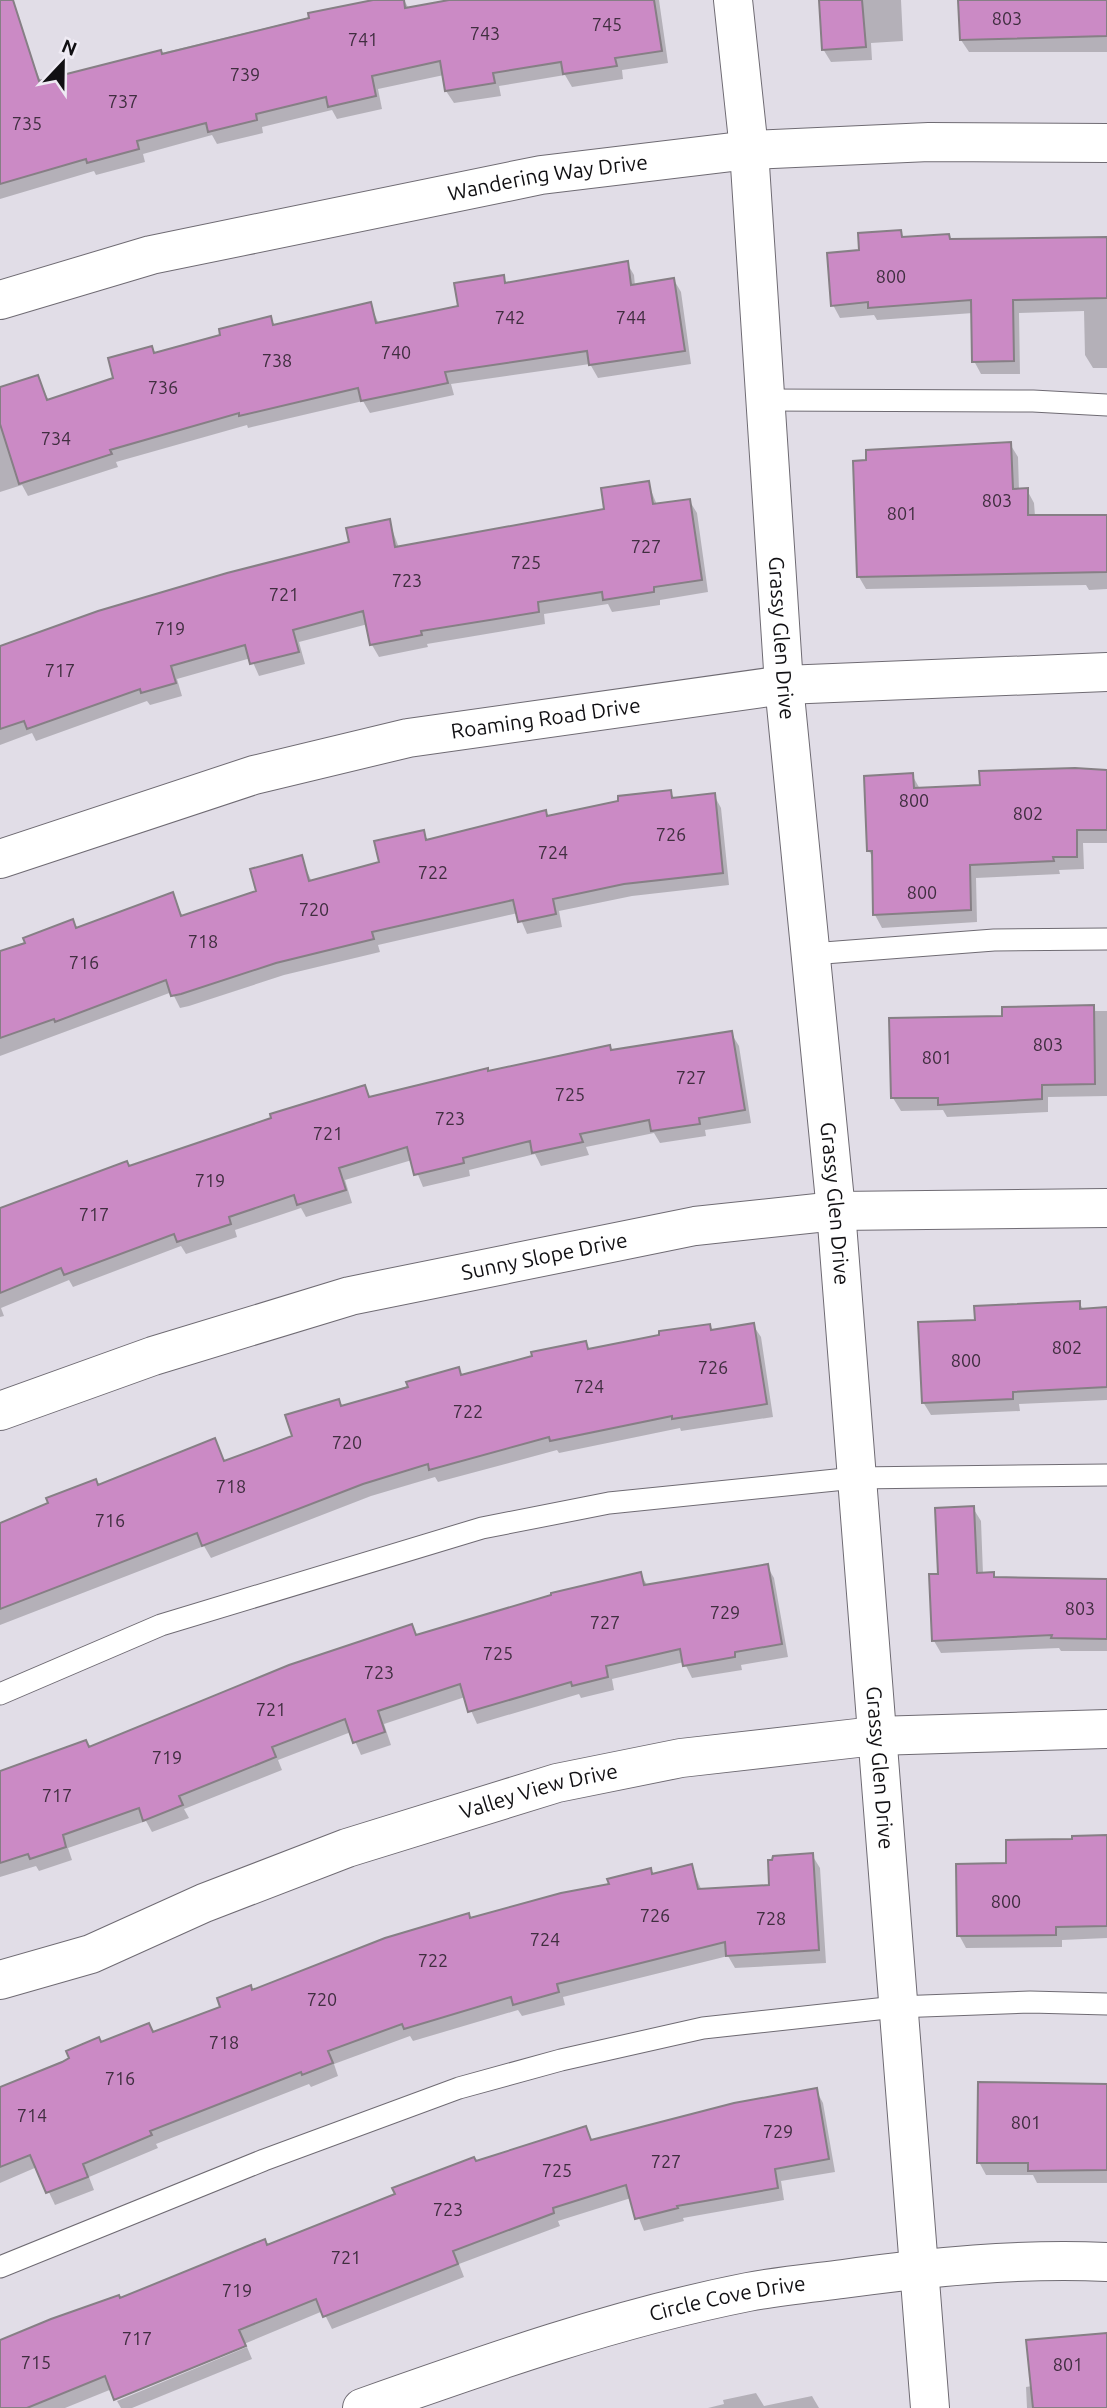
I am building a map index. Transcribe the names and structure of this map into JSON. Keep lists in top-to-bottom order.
{
  "streets": {
    "street": [
      "Wandering Way Drive",
      "Grassy Glen Drive",
      "Roaming Road Drive",
      "Sunny Slope Drive",
      "Valley View Drive",
      "Circle Cove Drive"
    ]
  },
  "crossings": [
    ["Wandering Way Drive", "Grassy Glen Drive"],
    ["Grassy Glen Drive", "Roaming Road Drive"],
    ["Grassy Glen Drive", "Sunny Slope Drive"],
    ["Grassy Glen Drive", "Valley View Drive"],
    ["Grassy Glen Drive", "Circle Cove Drive"]
  ],
  "house_numbers": [
    "803",
    "745",
    "743",
    "741",
    "739",
    "737",
    "735",
    "800",
    "742",
    "744",
    "740",
    "738",
    "736",
    "734",
    "803",
    "801",
    "727",
    "725",
    "723",
    "721",
    "719",
    "717",
    "800",
    "802",
    "726",
    "724",
    "722",
    "800",
    "720",
    "718",
    "716",
    "803",
    "801",
    "727",
    "725",
    "723",
    "721",
    "719",
    "717",
    "802",
    "800",
    "726",
    "724",
    "722",
    "720",
    "718",
    "716",
    "803",
    "729",
    "727",
    "725",
    "723",
    "721",
    "719",
    "717",
    "800",
    "726",
    "728",
    "724",
    "722",
    "720",
    "718",
    "716",
    "714",
    "801",
    "729",
    "727",
    "725",
    "723",
    "721",
    "719",
    "717",
    "715",
    "801"
  ],
  "north": "top"
}
